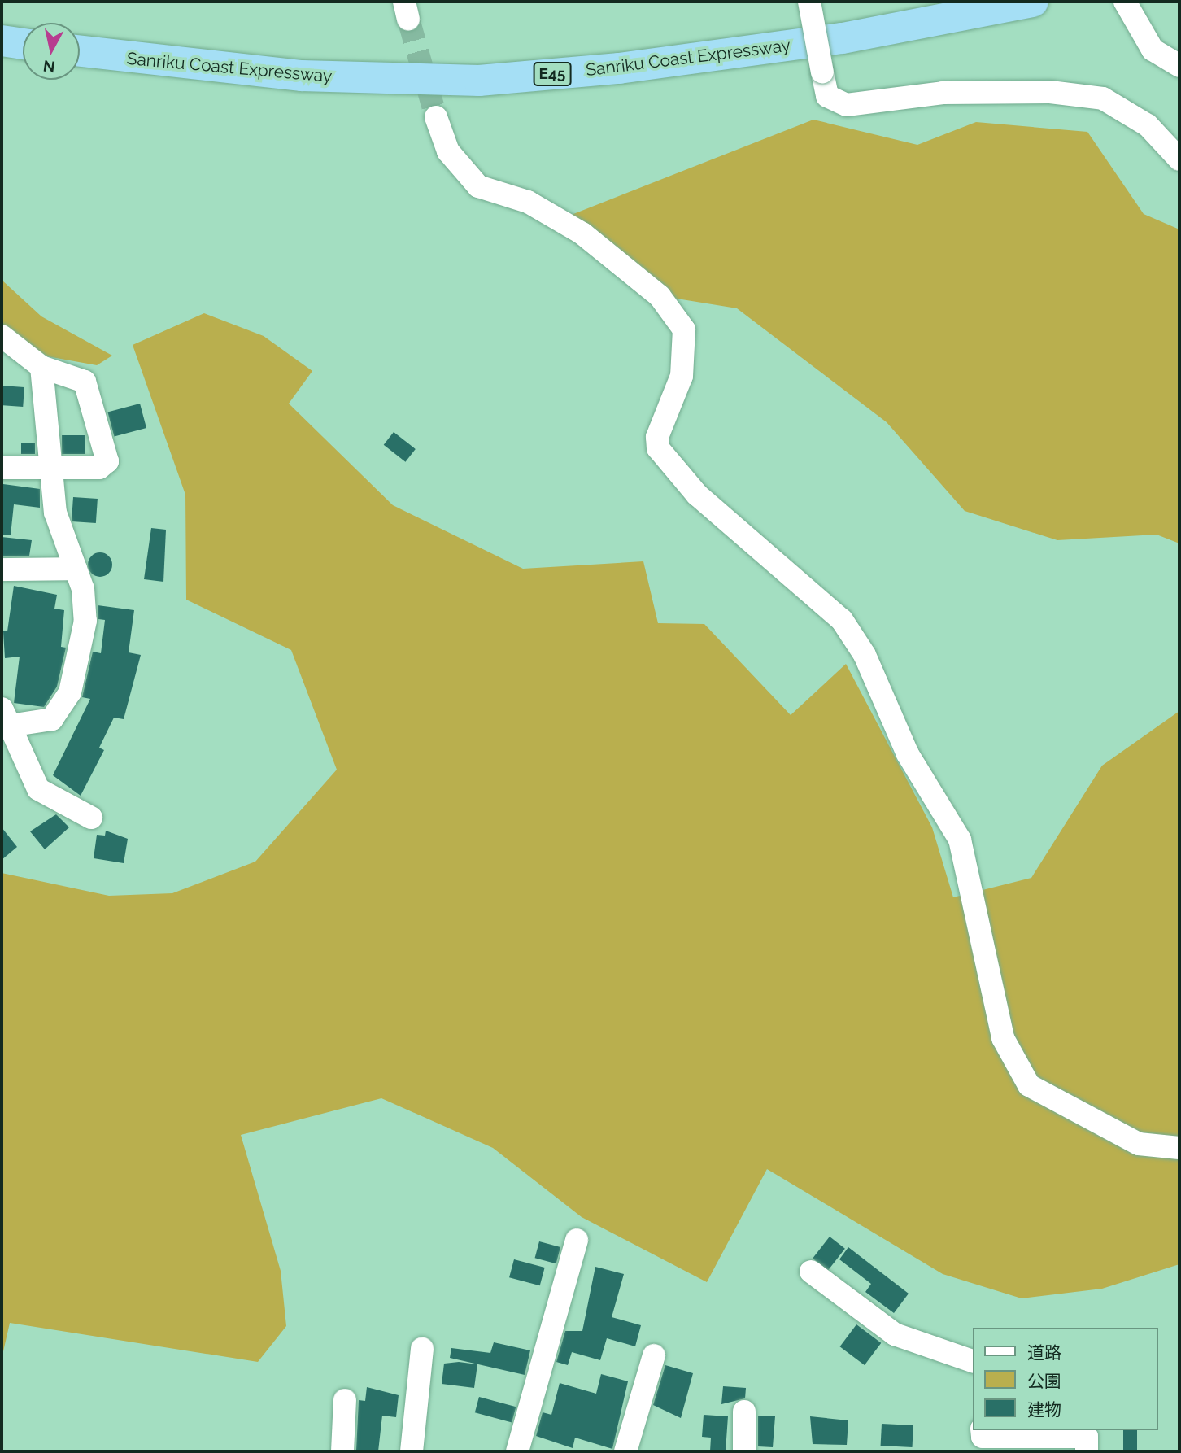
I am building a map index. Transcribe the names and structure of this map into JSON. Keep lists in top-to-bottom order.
{
  "streets": {
    "highway": ["Sanriku Coast Expressway", "E45"]
  },
  "legend": ["道路", "公園", "建物"],
  "north": "bottom"
}
